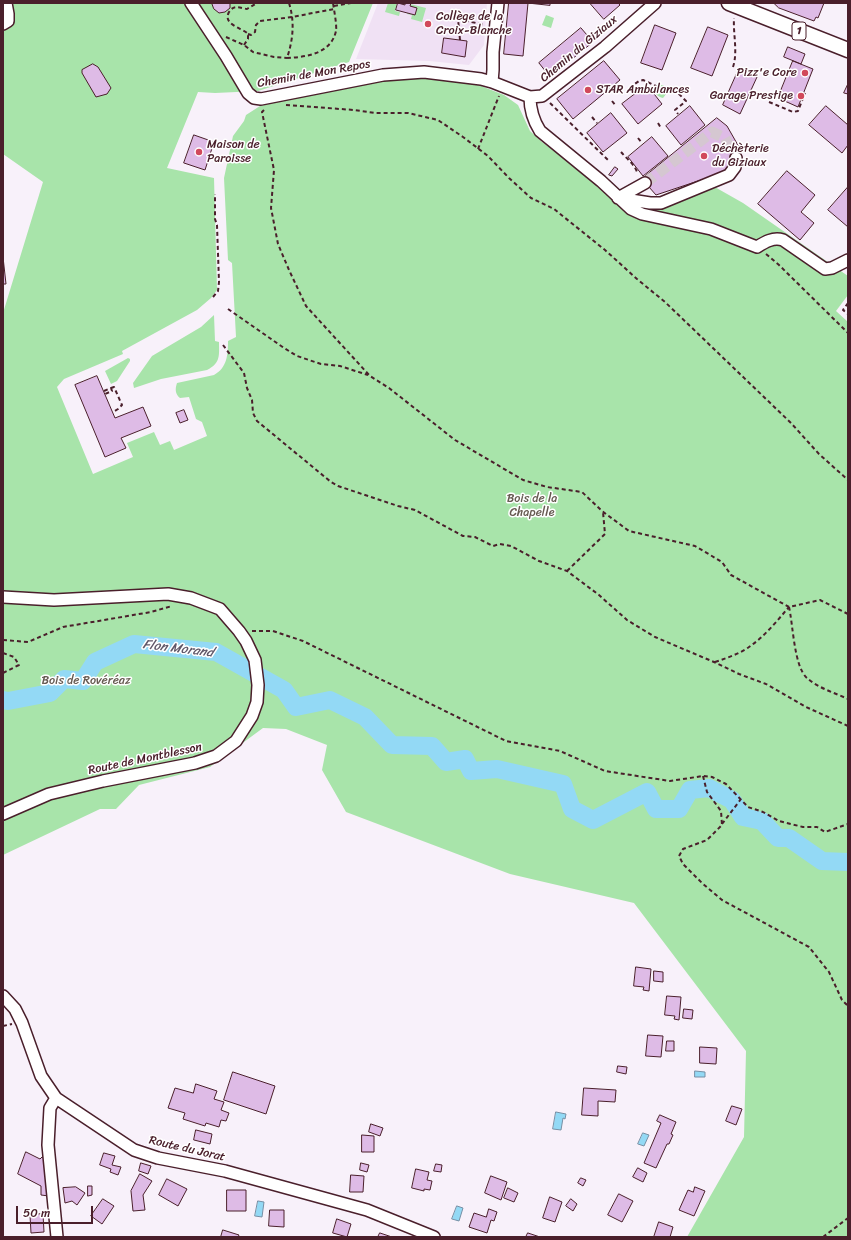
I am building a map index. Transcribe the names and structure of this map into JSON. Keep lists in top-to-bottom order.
{
  "streets": {
    "main road": ["1"],
    "street": [
      "Chemin du Giziaux",
      "Chemin de Mon Repos",
      "Route de Montblesson",
      "Route du Jorat"
    ]
  },
  "water": ["Flon Morand"],
  "parks": ["Bois de la Chapelle", "Bois de Rovéréaz"],
  "places": [
    "Collège de la Croix-Blanche",
    "Pizz'e Core",
    "STAR Ambulances",
    "Garage Prestige",
    "Maison de Paroisse",
    "Déchèterie du Giziaux"
  ],
  "scale_bar": "50 m"
}
